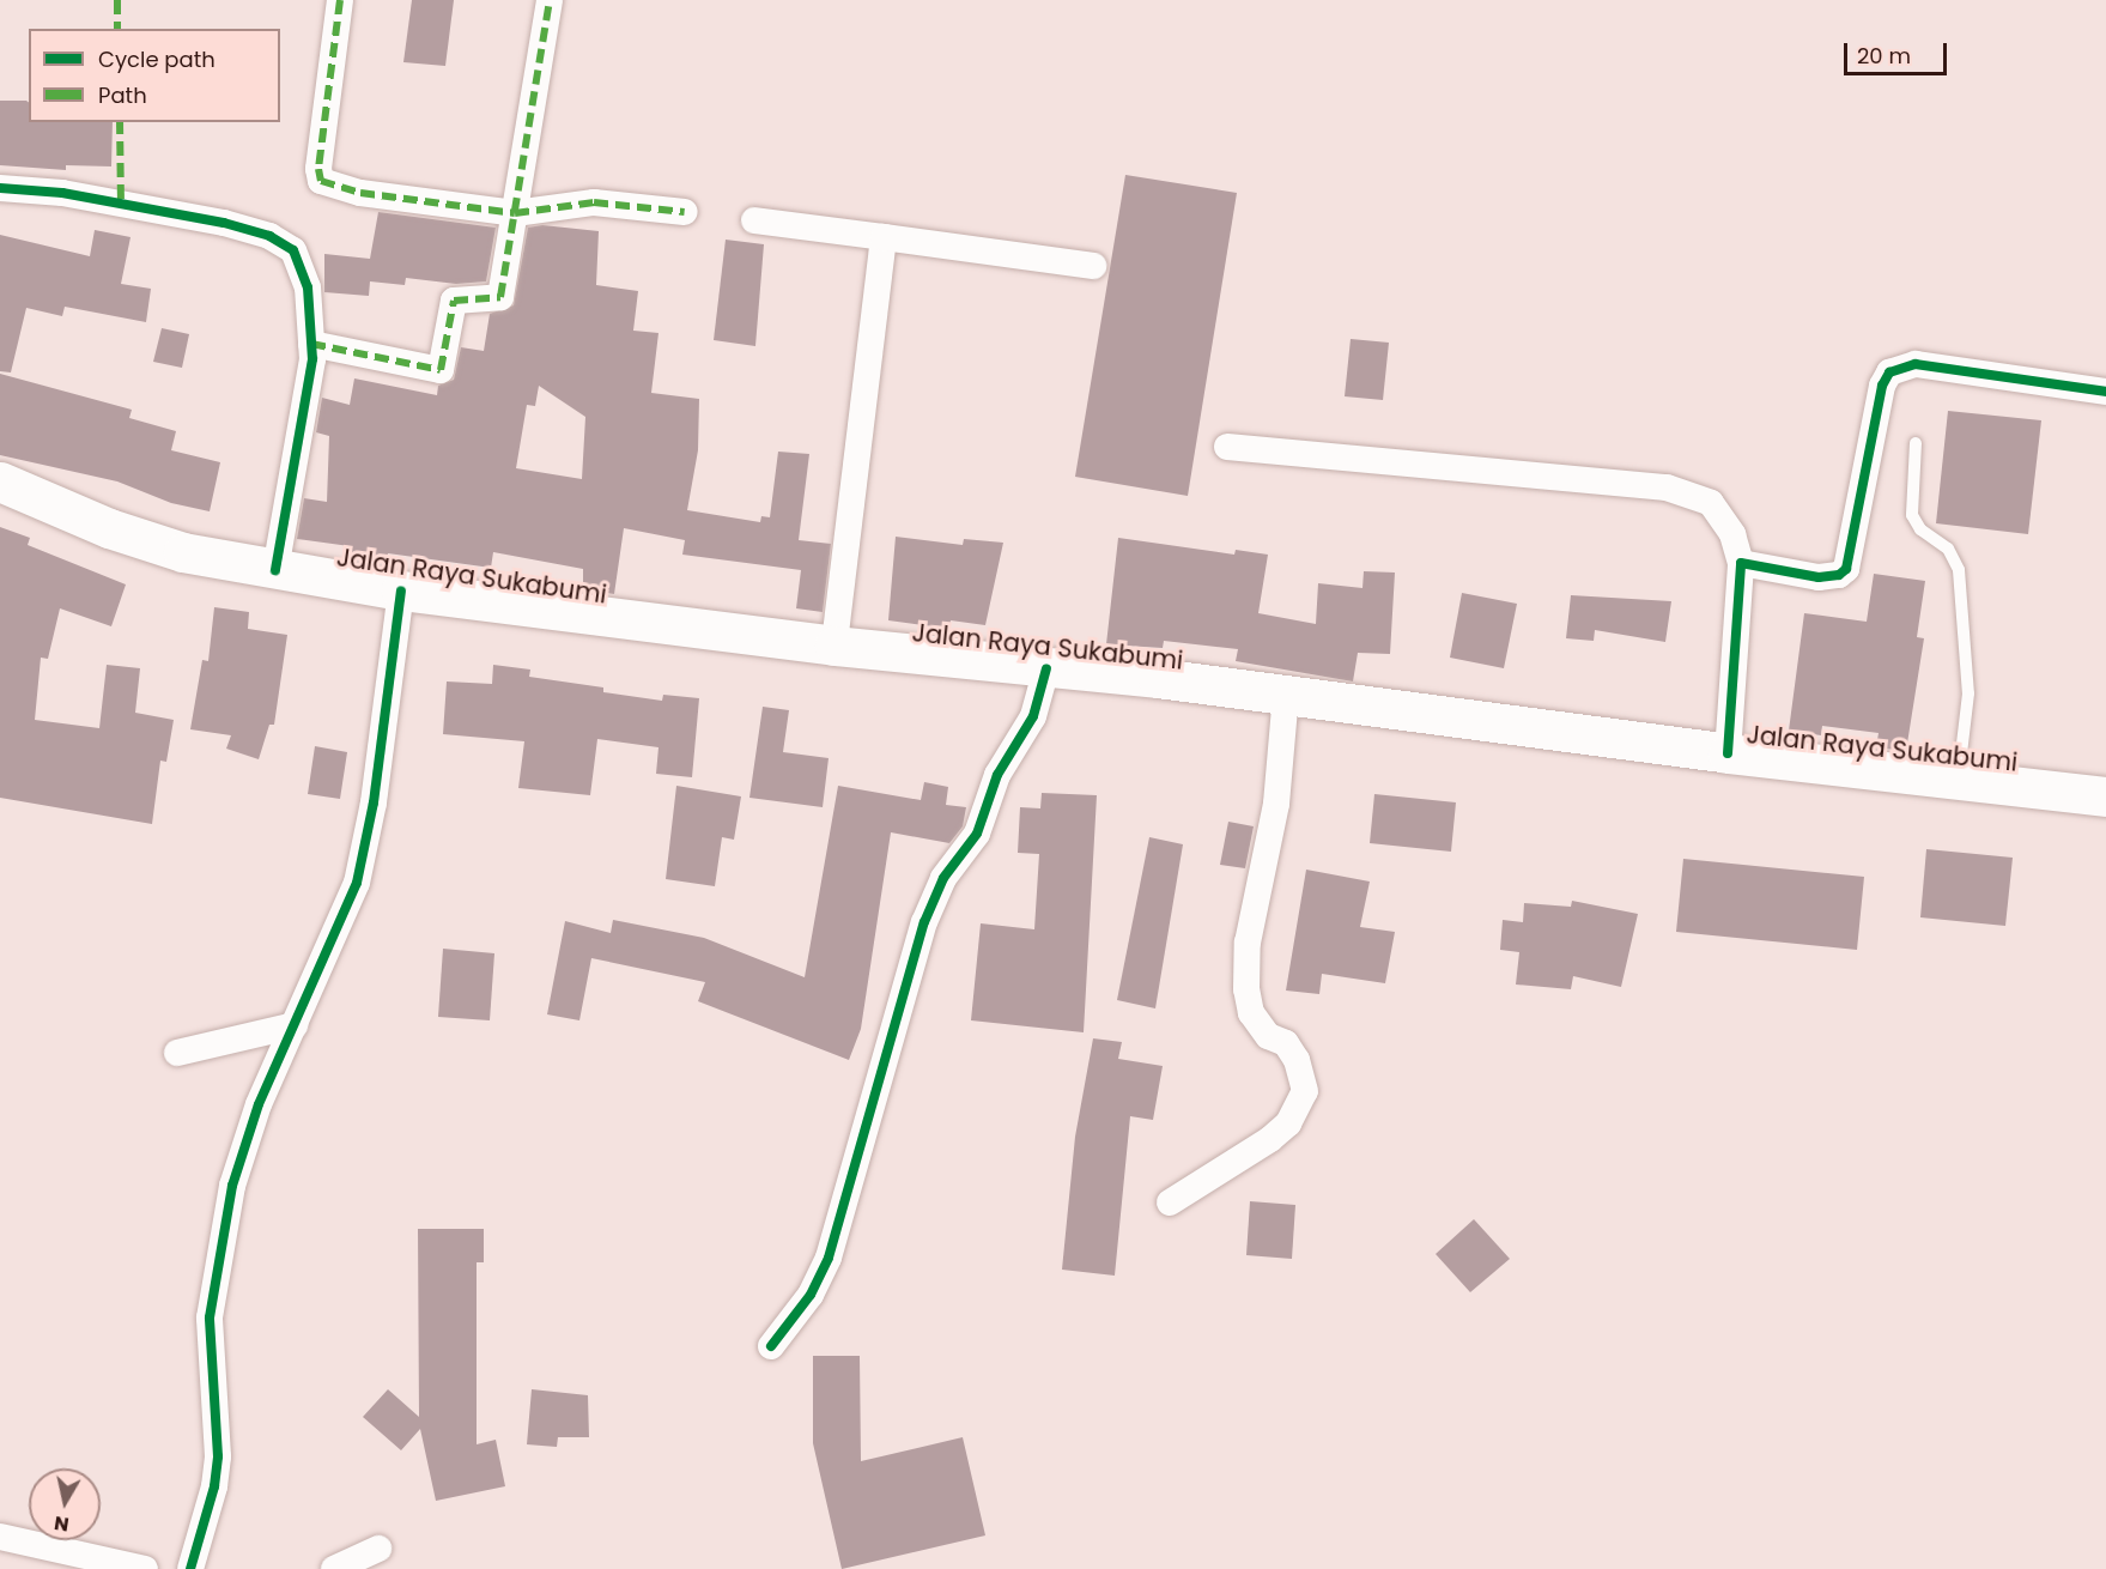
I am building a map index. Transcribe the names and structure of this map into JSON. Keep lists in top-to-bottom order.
{
  "streets": {
    "highway": ["Jalan Raya Sukabumi"]
  },
  "legend": ["Cycle path", "Path"],
  "scale_bar": "20 m",
  "north": "bottom"
}
